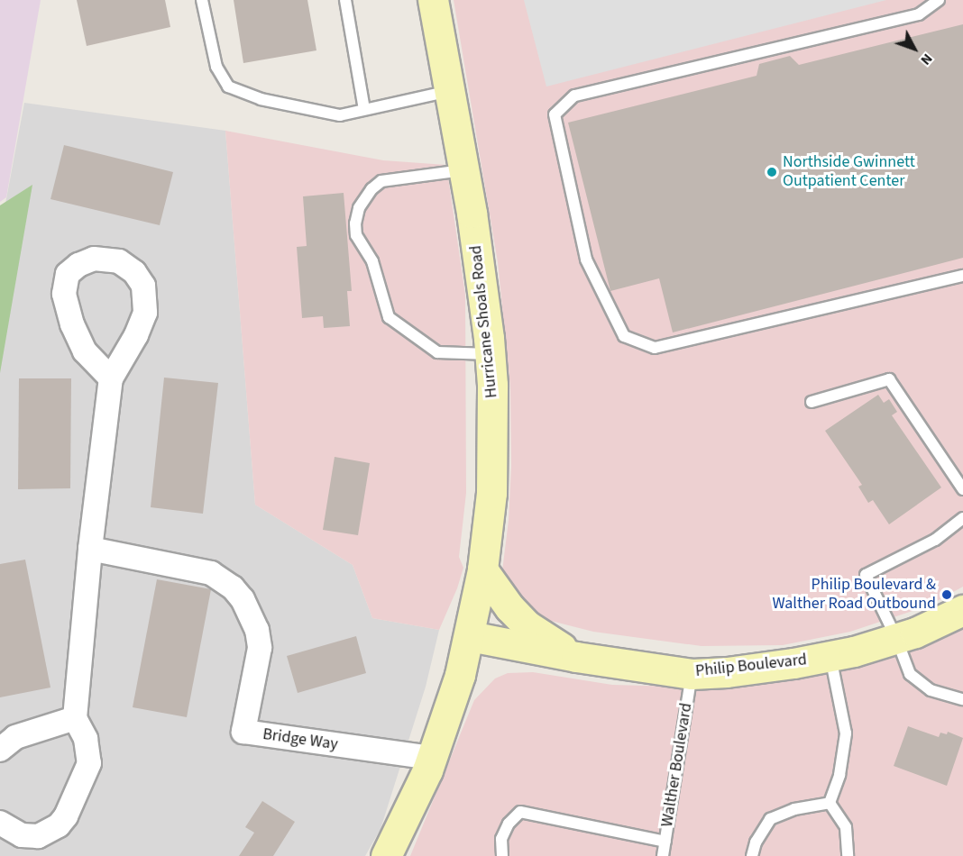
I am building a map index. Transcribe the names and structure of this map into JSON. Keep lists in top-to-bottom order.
{
  "streets": {
    "street": ["Hurricane Shoals Road", "Philip Boulevard", "Bridge Way"],
    "lane": ["Walther Boulevard"]
  },
  "crossings": [
    ["Hurricane Shoals Road", "Philip Boulevard"],
    ["Hurricane Shoals Road", "Bridge Way"],
    ["Philip Boulevard", "Walther Boulevard"]
  ],
  "places": ["Northside Gwinnett Outpatient Center", "Philip Boulevard & Walther Road Outbound"],
  "north": "bottom right"
}
